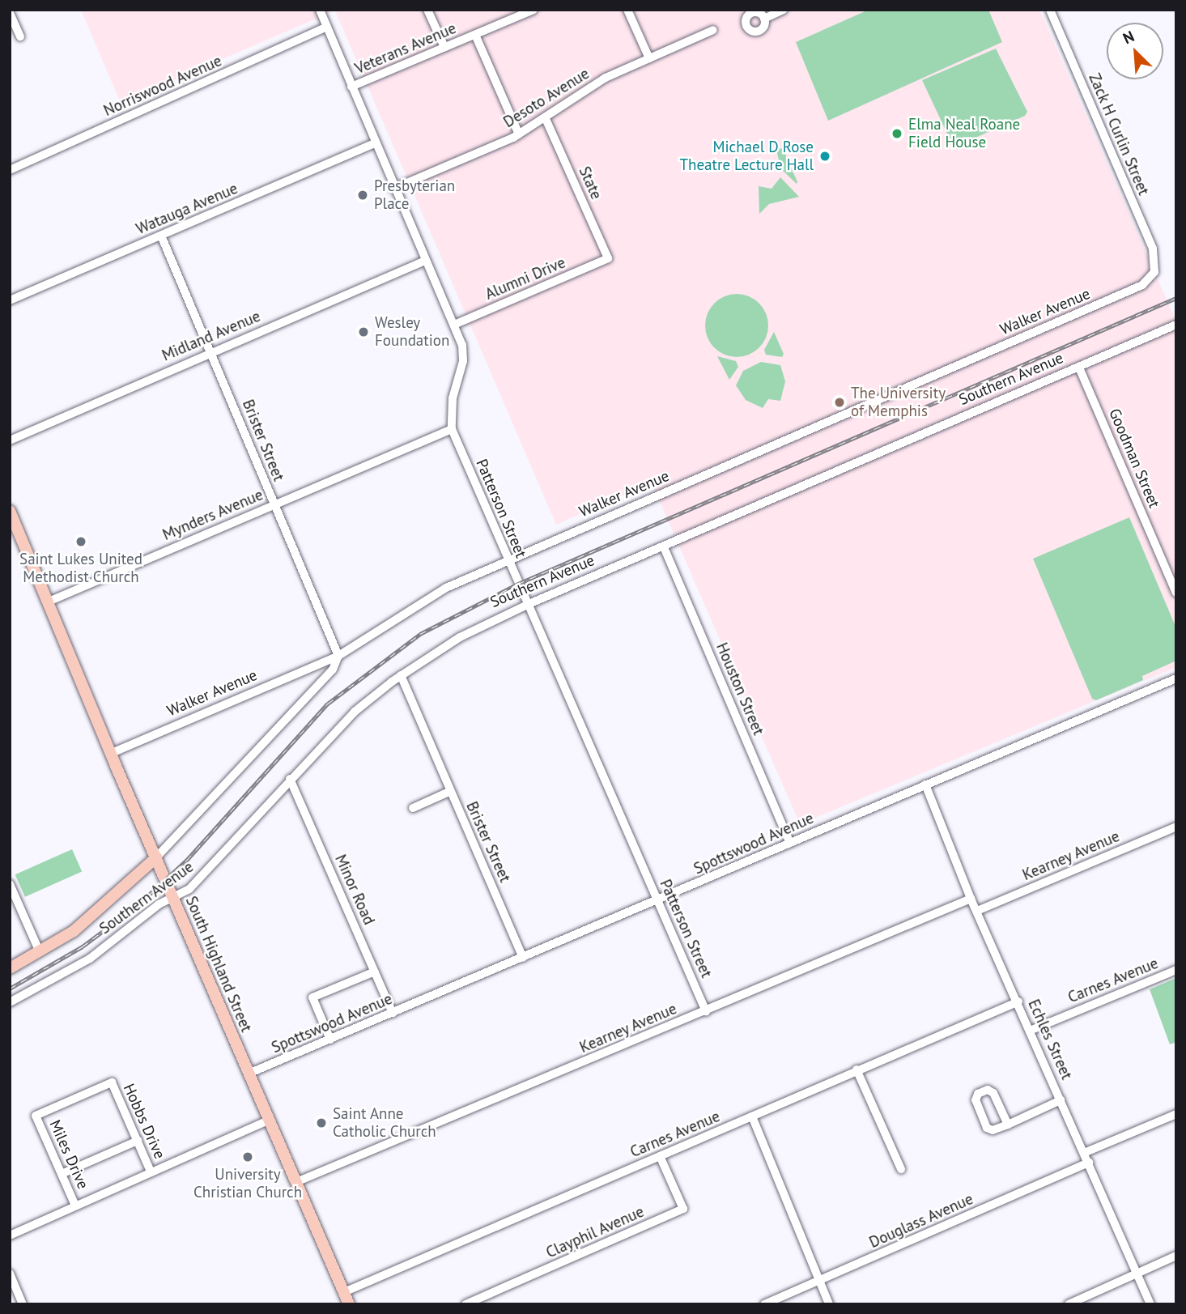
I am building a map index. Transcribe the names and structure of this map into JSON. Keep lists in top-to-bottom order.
{
  "streets": {
    "main road": ["Southern Avenue", "South Highland Street"],
    "street": [
      "Veterans Avenue",
      "Norriswood Avenue",
      "Desoto Avenue",
      "Zack H Curlin Street",
      "State",
      "Watauga Avenue",
      "Alumni Drive",
      "Walker Avenue",
      "Midland Avenue",
      "Brister Street",
      "Goodman Street",
      "Patterson Street",
      "Mynders Avenue",
      "Houston Street",
      "Spottswood Avenue",
      "Kearney Avenue",
      "Minor Road",
      "Carnes Avenue",
      "Echles Street",
      "Hobbs Drive",
      "Miles Drive",
      "Douglass Avenue",
      "Clayphil Avenue"
    ]
  },
  "crossings": [
    ["Veterans Avenue", "Patterson Street"],
    ["Norriswood Avenue", "Patterson Street"],
    ["Desoto Avenue", "State"],
    ["Desoto Avenue", "Patterson Street"],
    ["Zack H Curlin Street", "Walker Avenue"],
    ["State", "Alumni Drive"],
    ["Watauga Avenue", "Brister Street"],
    ["Watauga Avenue", "Patterson Street"],
    ["Alumni Drive", "Patterson Street"],
    ["Walker Avenue", "Southern Avenue"],
    ["Walker Avenue", "Brister Street"],
    ["Walker Avenue", "Patterson Street"],
    ["Walker Avenue", "South Highland Street"],
    ["Midland Avenue", "Brister Street"],
    ["Midland Avenue", "Patterson Street"],
    ["Southern Avenue", "Brister Street"],
    ["Southern Avenue", "Goodman Street"],
    ["Southern Avenue", "Patterson Street"],
    ["Southern Avenue", "Houston Street"],
    ["Southern Avenue", "Minor Road"],
    ["Southern Avenue", "South Highland Street"],
    ["Brister Street", "Mynders Avenue"],
    ["Brister Street", "Spottswood Avenue"],
    ["Patterson Street", "Mynders Avenue"],
    ["Patterson Street", "Spottswood Avenue"],
    ["Patterson Street", "Kearney Avenue"],
    ["Mynders Avenue", "South Highland Street"],
    ["Houston Street", "Spottswood Avenue"],
    ["Spottswood Avenue", "Minor Road"],
    ["Spottswood Avenue", "South Highland Street"],
    ["Spottswood Avenue", "Echles Street"],
    ["Kearney Avenue", "South Highland Street"],
    ["Kearney Avenue", "Echles Street"],
    ["South Highland Street", "Carnes Avenue"],
    ["Carnes Avenue", "Echles Street"],
    ["Carnes Avenue", "Clayphil Avenue"],
    ["Echles Street", "Douglass Avenue"],
    ["Hobbs Drive", "Miles Drive"]
  ],
  "places": [
    "Elma Neal Roane Field House",
    "Michael D Rose Theatre Lecture Hall",
    "Presbyterian Place",
    "Wesley Foundation",
    "The University of Memphis",
    "Saint Lukes United Methodist Church",
    "Saint Anne Catholic Church",
    "University Christian Church"
  ],
  "north": "top left"
}
